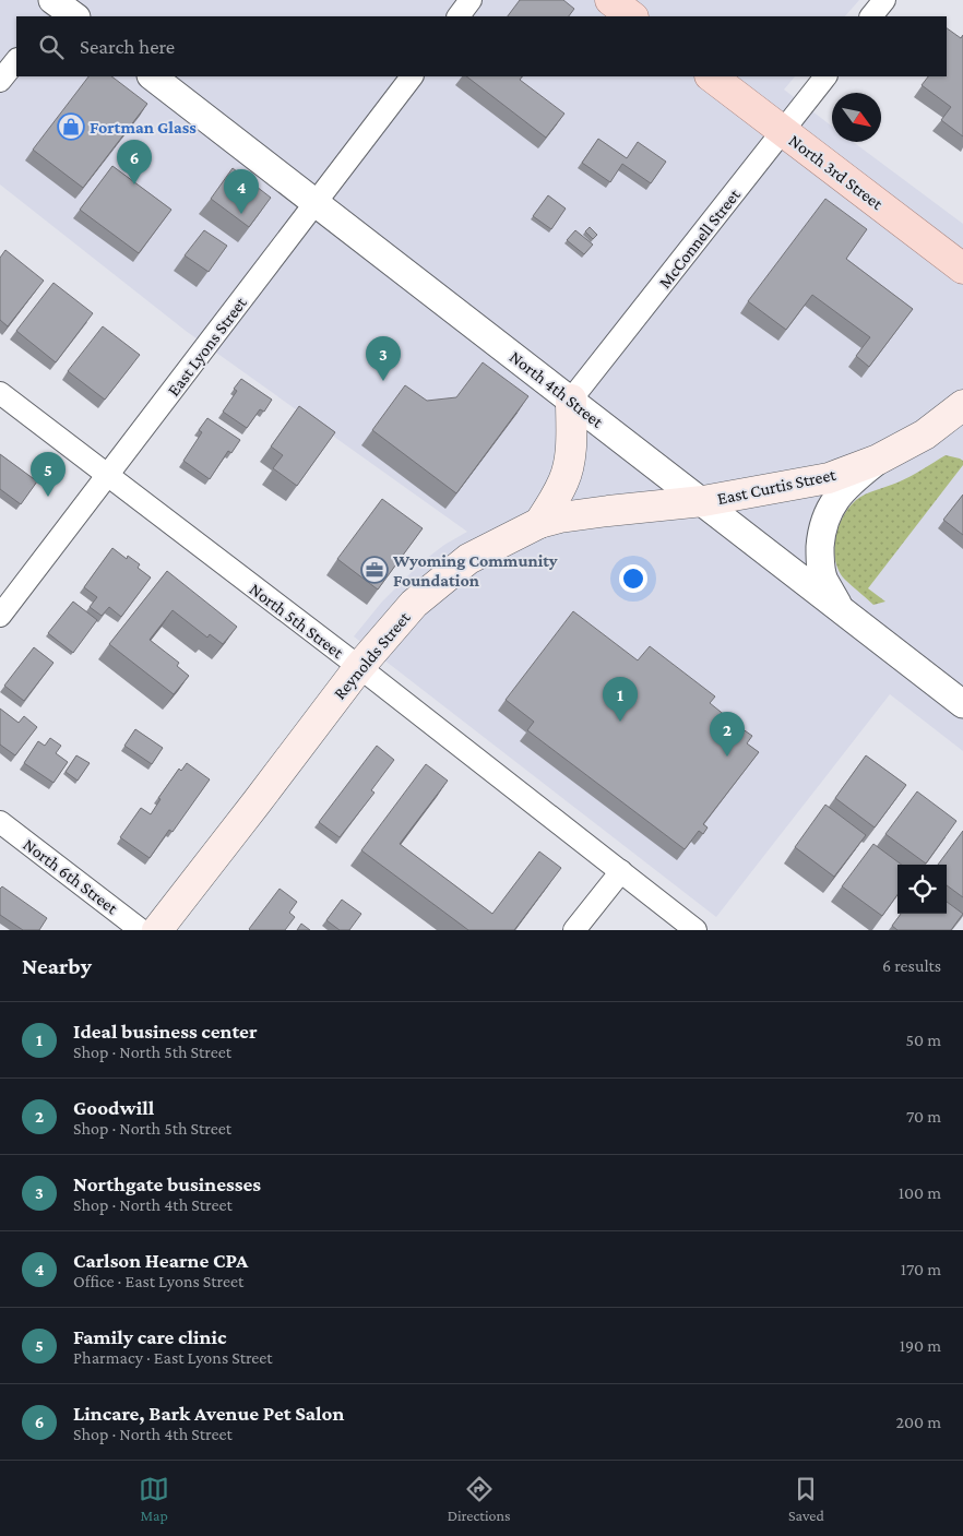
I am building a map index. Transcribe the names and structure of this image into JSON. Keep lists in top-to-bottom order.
{
  "streets": {
    "main road": ["North 3rd Street", "East Curtis Street", "Reynolds Street"],
    "street": [
      "McConnell Street",
      "East Lyons Street",
      "North 4th Street",
      "North 5th Street",
      "North 6th Street"
    ]
  },
  "crossings": [
    ["North 3rd Street", "McConnell Street"],
    ["McConnell Street", "North 4th Street"],
    ["East Lyons Street", "North 4th Street"],
    ["East Lyons Street", "North 5th Street"],
    ["North 4th Street", "East Curtis Street"],
    ["North 4th Street", "Reynolds Street"],
    ["East Curtis Street", "Reynolds Street"],
    ["North 5th Street", "Reynolds Street"]
  ],
  "places": {
    "shop": ["Fortman Glass"],
    "office": ["Wyoming Community Foundation"]
  },
  "north": "bottom right",
  "page": {
    "search": "Search here",
    "pins": [
      "6",
      "4",
      "3",
      "5",
      "1",
      "2"
    ],
    "heading": ["Nearby", "6 results"],
    "list": [
      {
        "mark": "1",
        "name": "Ideal business center",
        "note": "Shop · North 5th Street",
        "value": "50 m"
      },
      {
        "mark": "2",
        "name": "Goodwill",
        "note": "Shop · North 5th Street",
        "value": "70 m"
      },
      {
        "mark": "3",
        "name": "Northgate businesses",
        "note": "Shop · North 4th Street",
        "value": "100 m"
      },
      {
        "mark": "4",
        "name": "Carlson Hearne CPA",
        "note": "Office · East Lyons Street",
        "value": "170 m"
      },
      {
        "mark": "5",
        "name": "Family care clinic",
        "note": "Pharmacy · East Lyons Street",
        "value": "190 m"
      },
      {
        "mark": "6",
        "name": "Lincare, Bark Avenue Pet Salon",
        "note": "Shop · North 4th Street",
        "value": "200 m"
      }
    ],
    "nav": ["Map", "Directions", "Saved"]
  }
}
